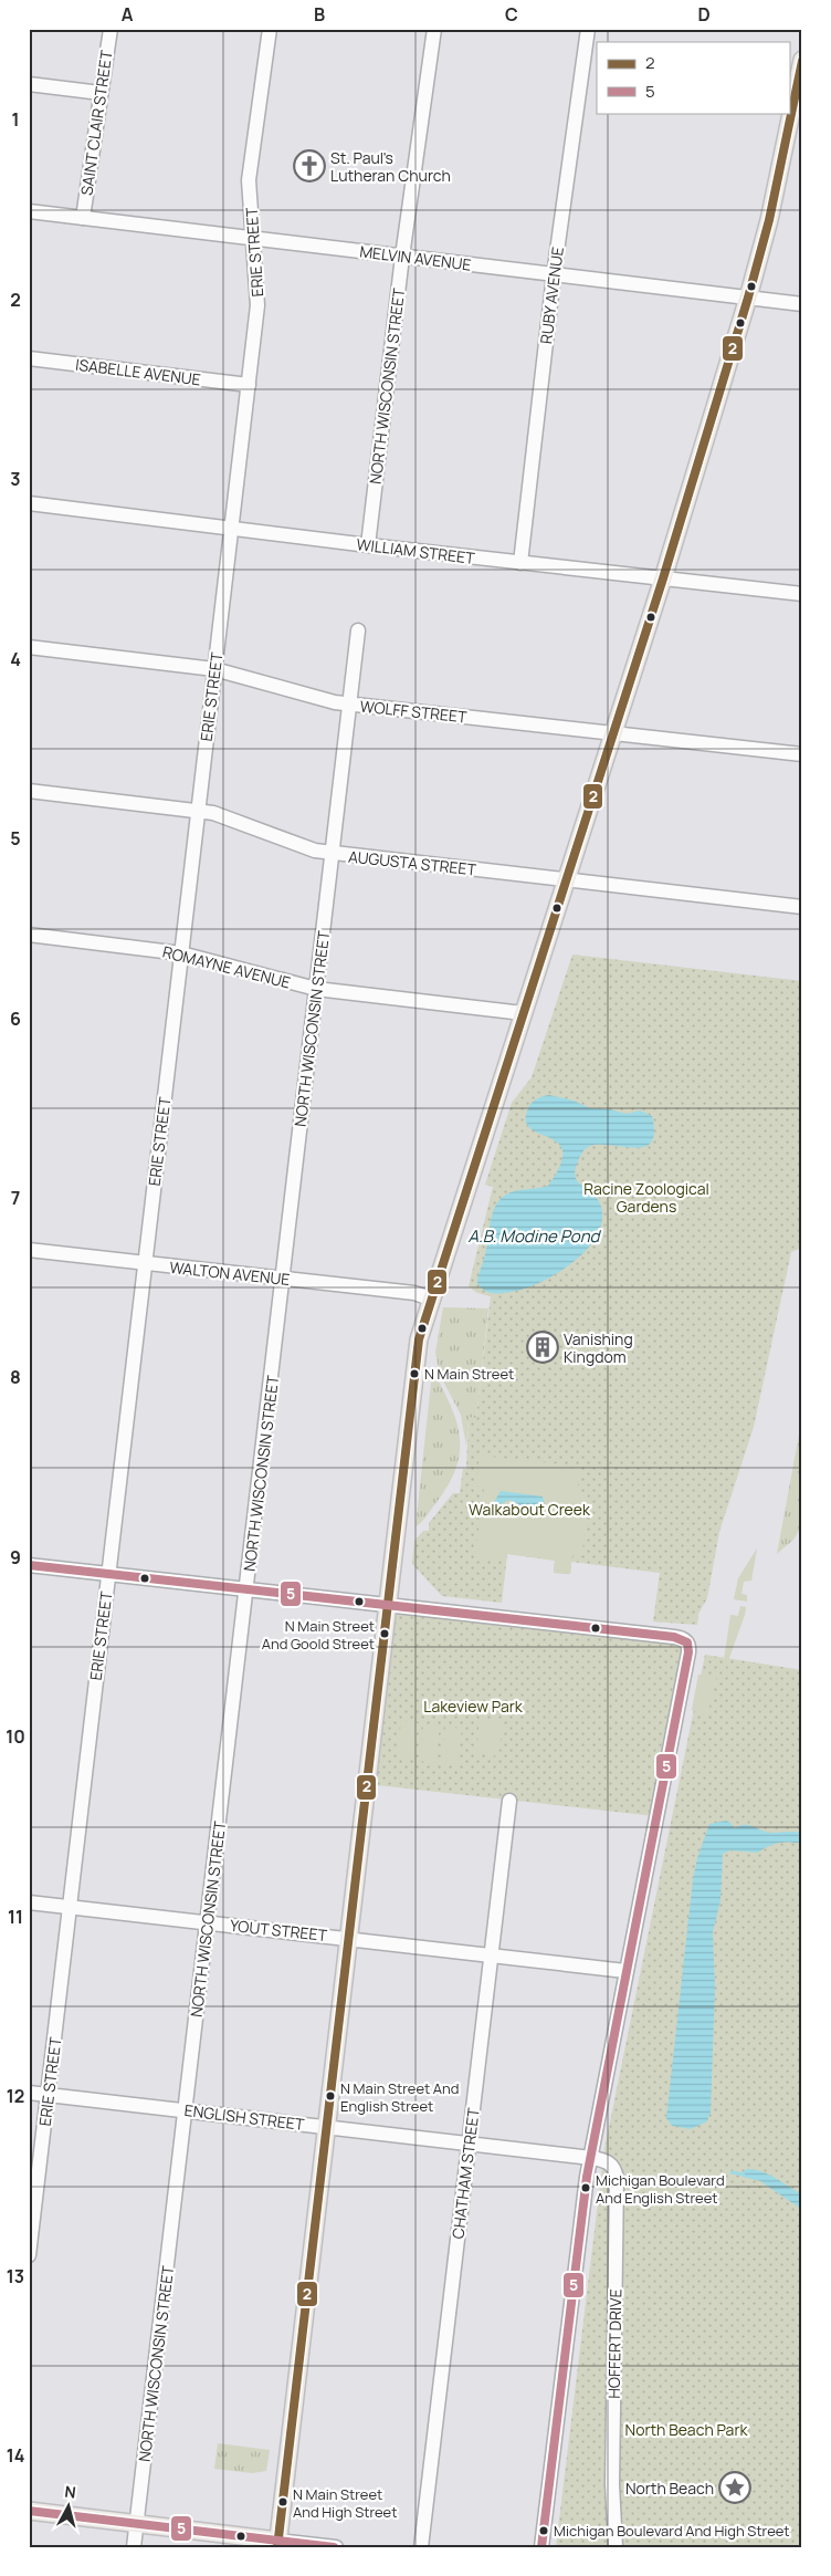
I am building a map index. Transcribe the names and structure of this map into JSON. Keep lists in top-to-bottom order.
{
  "streets": {
    "street": [
      "SAINT CLAIR STREET",
      "ERIE STREET",
      "MELVIN AVENUE",
      "RUBY AVENUE",
      "ISABELLE AVENUE",
      "NORTH WISCONSIN STREET",
      "WILLIAM STREET",
      "WOLFF STREET",
      "AUGUSTA STREET",
      "ROMAYNE AVENUE",
      "WALTON AVENUE",
      "YOUT STREET",
      "ENGLISH STREET",
      "CHATHAM STREET",
      "HOFFERT DRIVE"
    ]
  },
  "crossings": [
    ["SAINT CLAIR STREET", "MELVIN AVENUE"],
    ["ERIE STREET", "MELVIN AVENUE"],
    ["ERIE STREET", "ISABELLE AVENUE"],
    ["ERIE STREET", "WILLIAM STREET"],
    ["ERIE STREET", "WOLFF STREET"],
    ["ERIE STREET", "AUGUSTA STREET"],
    ["ERIE STREET", "ROMAYNE AVENUE"],
    ["ERIE STREET", "WALTON AVENUE"],
    ["ERIE STREET", "YOUT STREET"],
    ["ERIE STREET", "ENGLISH STREET"],
    ["MELVIN AVENUE", "RUBY AVENUE"],
    ["MELVIN AVENUE", "NORTH WISCONSIN STREET"],
    ["RUBY AVENUE", "WILLIAM STREET"],
    ["NORTH WISCONSIN STREET", "WILLIAM STREET"],
    ["NORTH WISCONSIN STREET", "WOLFF STREET"],
    ["NORTH WISCONSIN STREET", "AUGUSTA STREET"],
    ["NORTH WISCONSIN STREET", "ROMAYNE AVENUE"],
    ["NORTH WISCONSIN STREET", "WALTON AVENUE"],
    ["NORTH WISCONSIN STREET", "YOUT STREET"],
    ["NORTH WISCONSIN STREET", "ENGLISH STREET"],
    ["YOUT STREET", "CHATHAM STREET"],
    ["ENGLISH STREET", "CHATHAM STREET"],
    ["ENGLISH STREET", "HOFFERT DRIVE"]
  ],
  "water": ["A.B. Modine Pond"],
  "parks": [
    "Racine Zoological Gardens",
    "Walkabout Creek",
    "Lakeview Park",
    "North Beach Park"
  ],
  "places": {
    "church": ["St. Paul's Lutheran Church"],
    "building": ["Vanishing Kingdom"],
    "other": [
      "N Main Street",
      "N Main Street And Goold Street",
      "N Main Street And English Street",
      "Michigan Boulevard And English Street",
      "N Main Street And High Street",
      "Michigan Boulevard And High Street"
    ],
    "place": ["North Beach"]
  },
  "lines": ["transit line 2", "transit line 5"],
  "legend": ["2", "5"],
  "north": "top",
  "grid": {
    "columns": [
      "A",
      "B",
      "C",
      "D"
    ],
    "rows": [
      "1",
      "2",
      "3",
      "4",
      "5",
      "6",
      "7",
      "8",
      "9",
      "10",
      "11",
      "12",
      "13",
      "14"
    ]
  }
}
